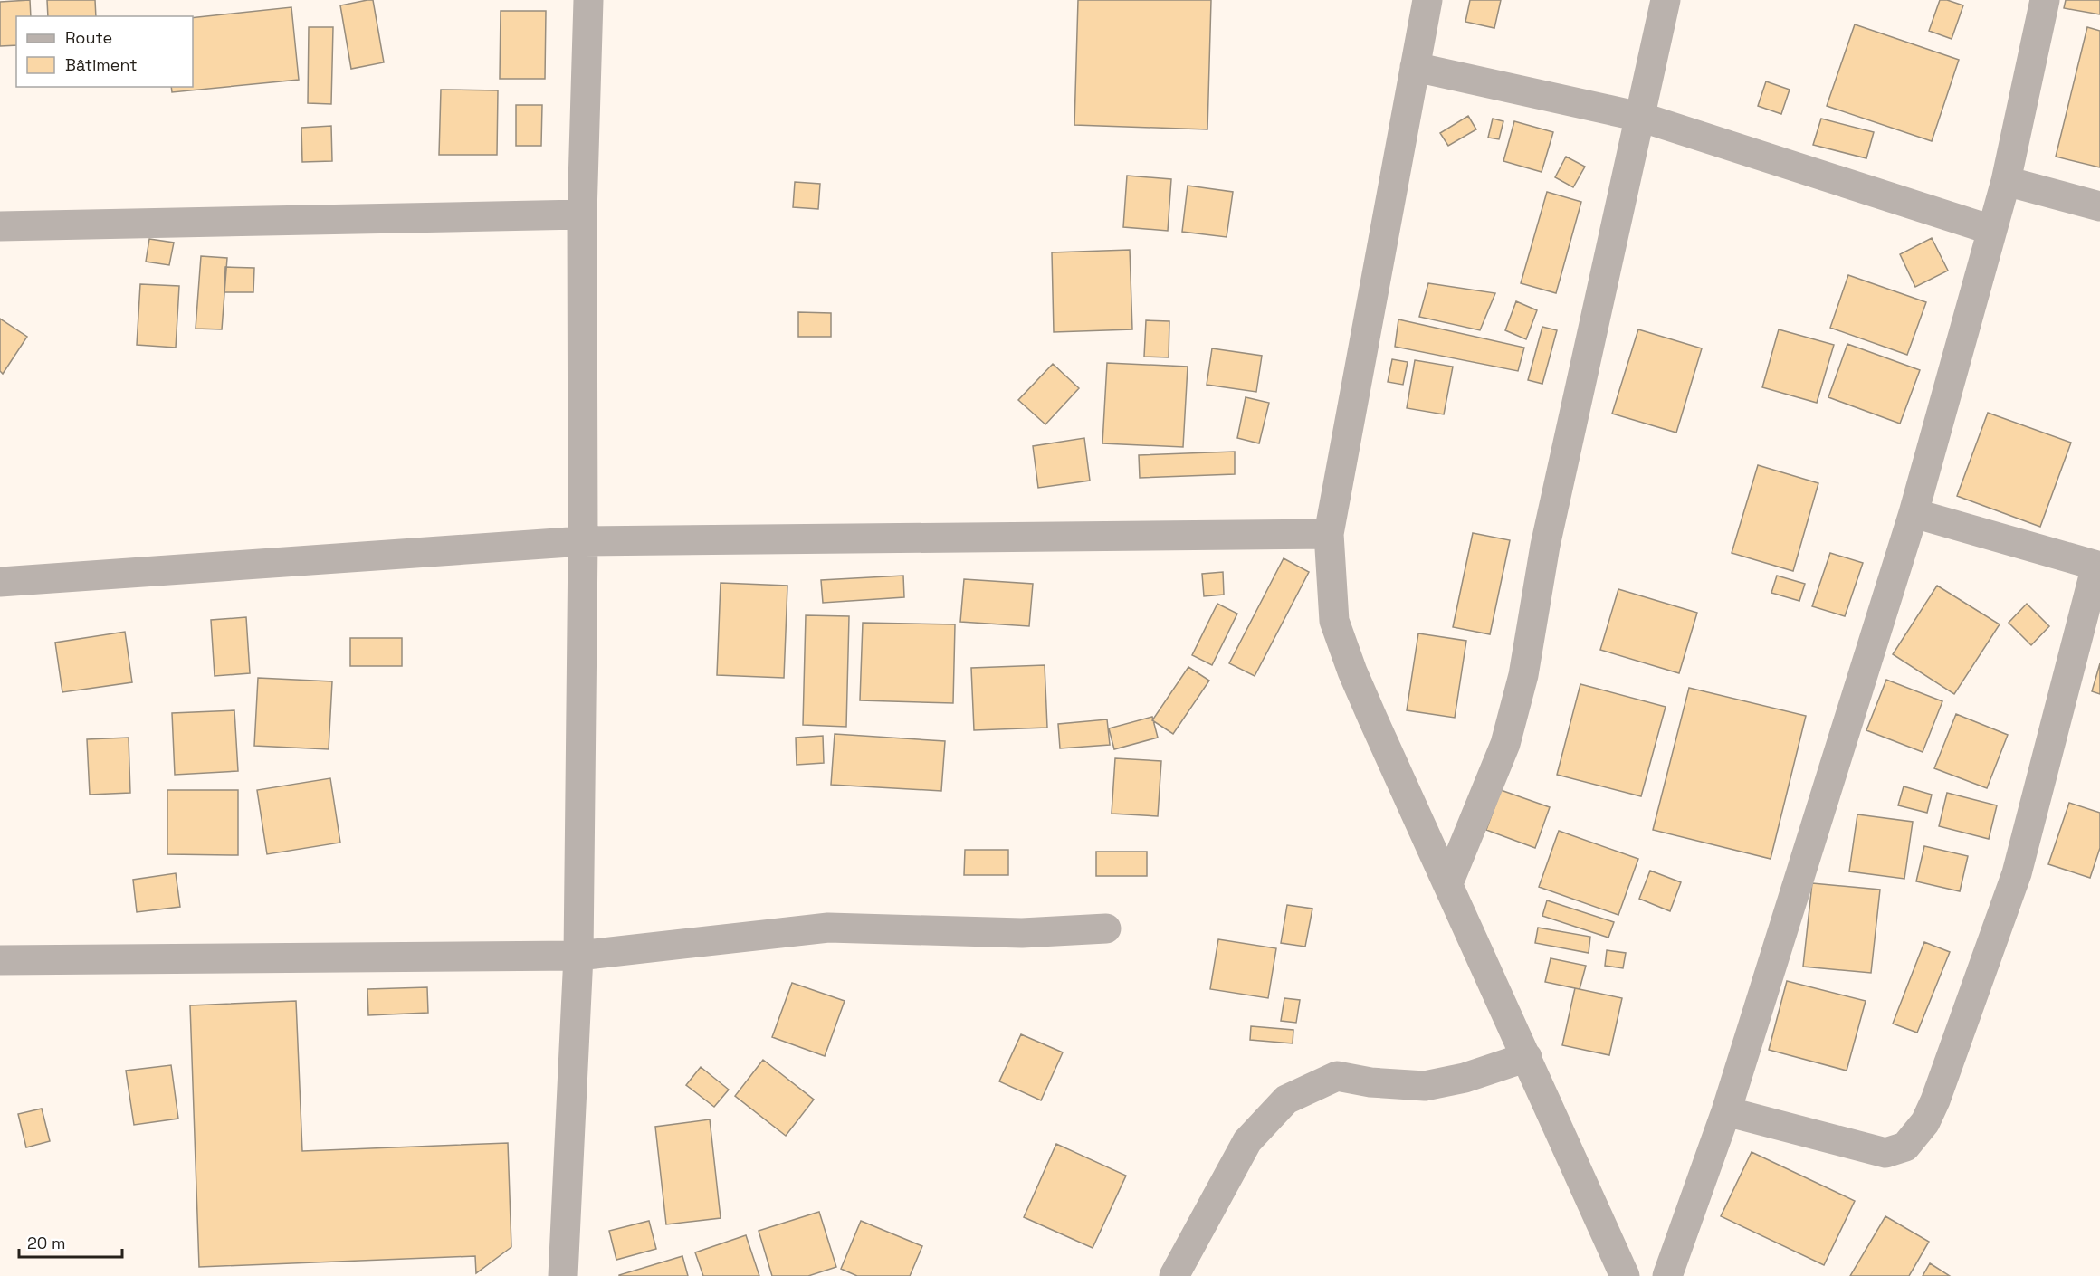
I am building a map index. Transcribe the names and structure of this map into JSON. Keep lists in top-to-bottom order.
{
  "legend": ["Route", "Bâtiment"],
  "scale_bar": "20 m"
}
